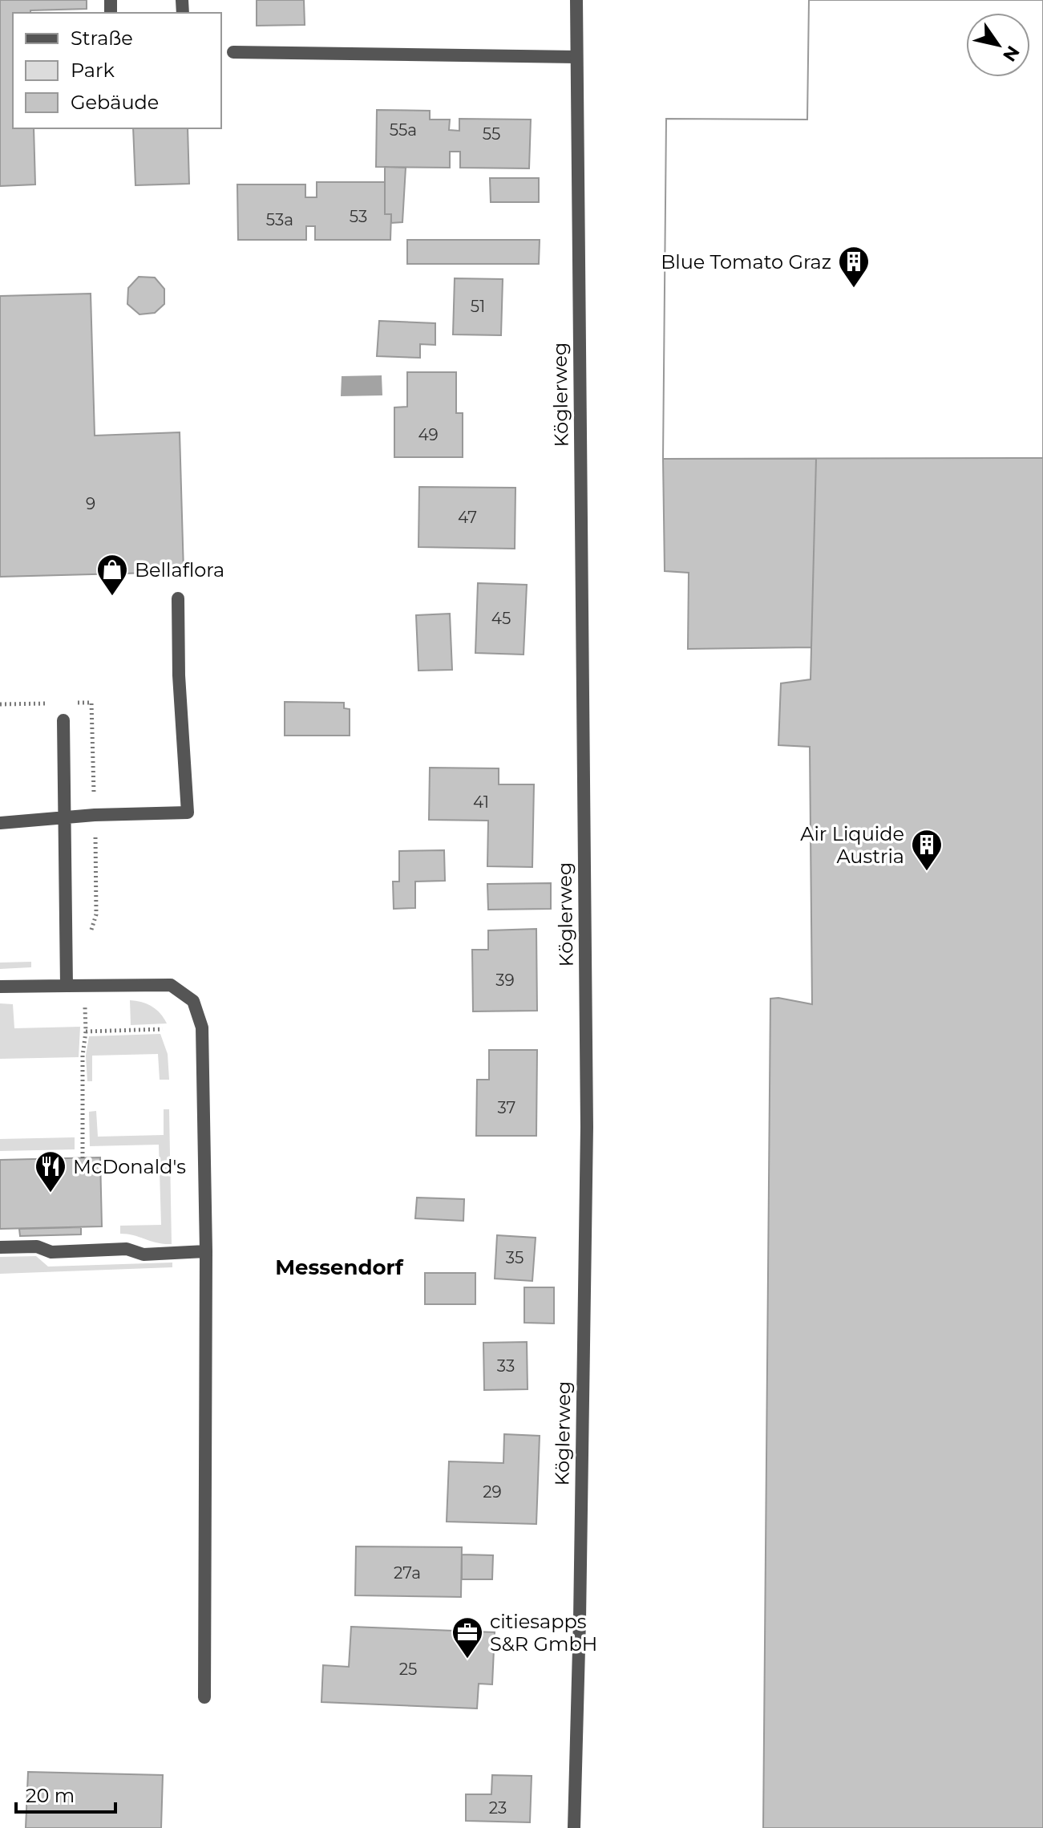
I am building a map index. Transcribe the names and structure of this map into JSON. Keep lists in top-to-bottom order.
{
  "streets": {
    "street": ["Köglerweg"]
  },
  "districts": ["Messendorf"],
  "places": {
    "building": ["Blue Tomato Graz", "Air Liquide Austria"],
    "shop": ["Bellaflora"],
    "restaurant": ["McDonald's"],
    "office": ["citiesapps S&R GmbH"]
  },
  "house_numbers": [
    "55a",
    "55",
    "53",
    "53a",
    "51",
    "49",
    "9",
    "47",
    "45",
    "41",
    "39",
    "37",
    "35",
    "33",
    "29",
    "27a",
    "25",
    "23"
  ],
  "legend": ["Straße", "Park", "Gebäude"],
  "scale_bar": "20 m",
  "north": "bottom right"
}
